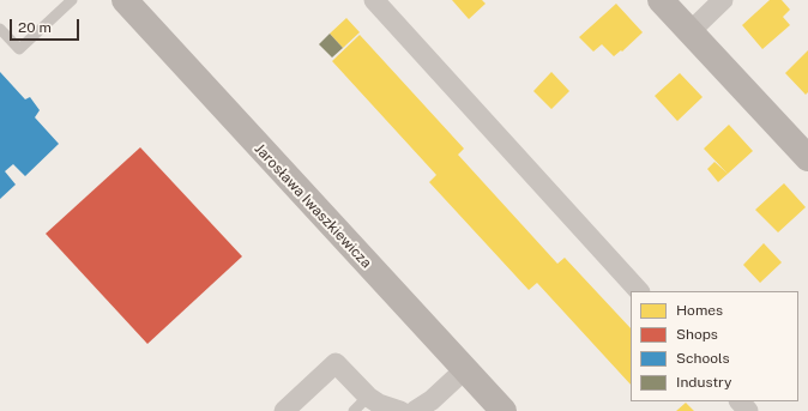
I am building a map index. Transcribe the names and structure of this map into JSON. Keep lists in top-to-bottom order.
{
  "streets": {
    "street": ["Jarosława Iwaszkiewicza"]
  },
  "legend": [
    "Homes",
    "Shops",
    "Schools",
    "Industry"
  ],
  "scale_bar": "20 m"
}
